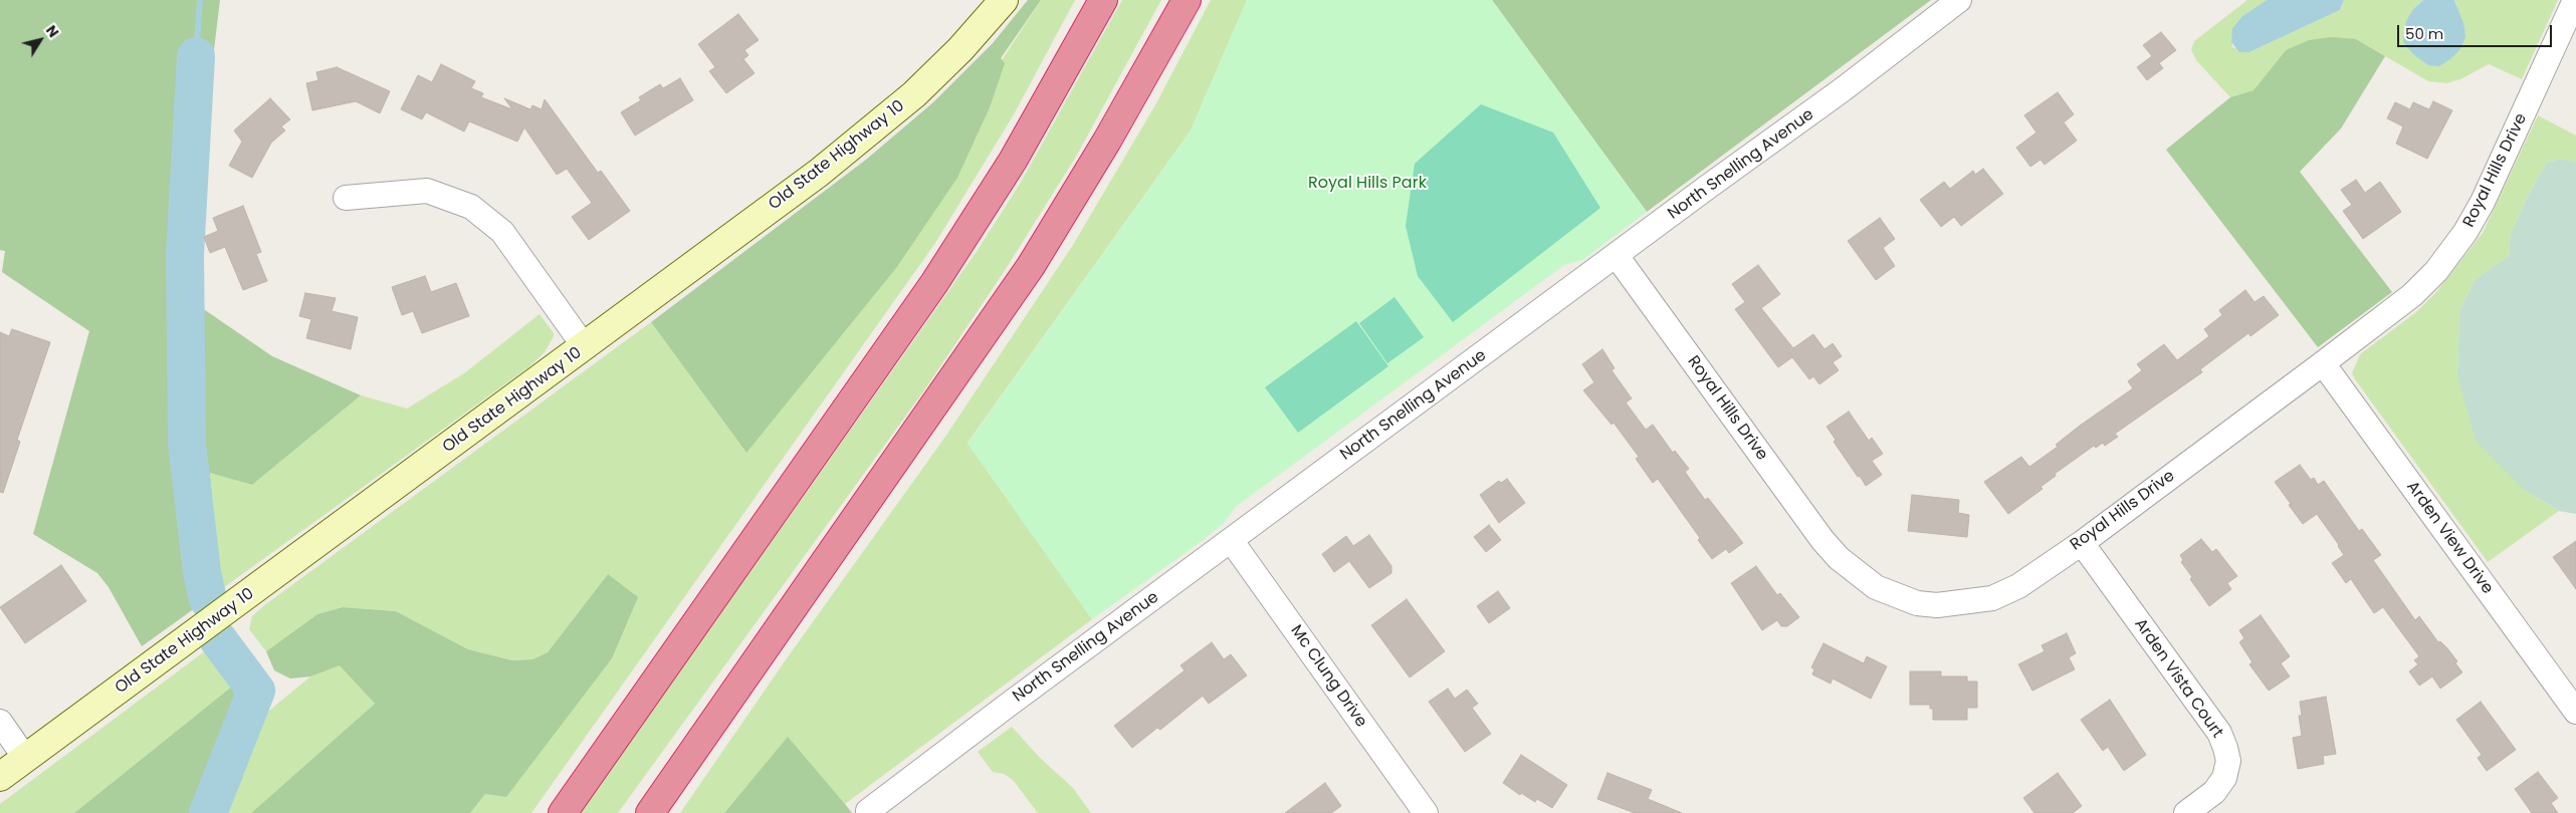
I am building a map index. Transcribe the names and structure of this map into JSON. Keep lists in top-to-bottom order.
{
  "streets": {
    "street": [
      "Old State Highway 10",
      "North Snelling Avenue",
      "Royal Hills Drive",
      "Arden View Drive",
      "Mc Clung Drive",
      "Arden Vista Court"
    ]
  },
  "crossings": [
    ["North Snelling Avenue", "Royal Hills Drive"],
    ["North Snelling Avenue", "Mc Clung Drive"],
    ["Royal Hills Drive", "Arden View Drive"],
    ["Royal Hills Drive", "Arden Vista Court"]
  ],
  "parks": ["Royal Hills Park"],
  "scale_bar": "50 m",
  "north": "top right"
}
